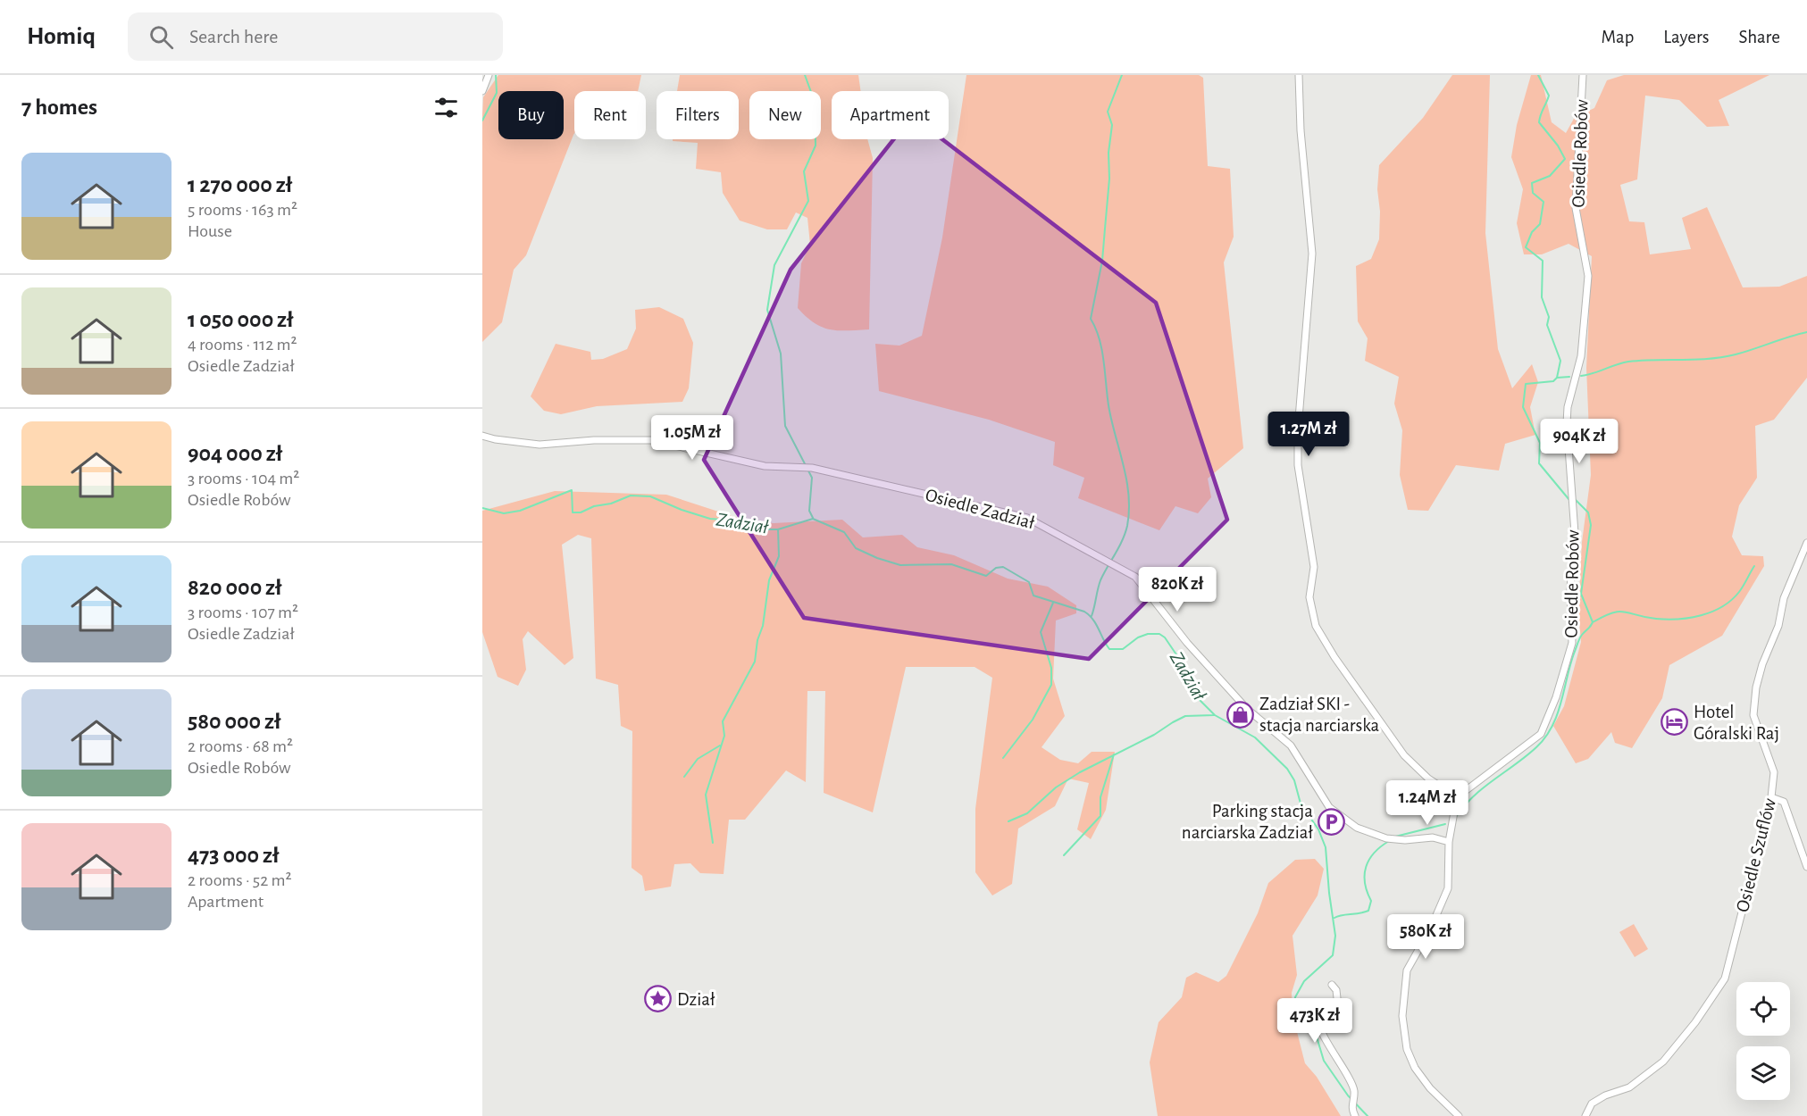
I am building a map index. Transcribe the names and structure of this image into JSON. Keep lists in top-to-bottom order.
{
  "streets": {
    "street": ["Osiedle Robów", "Osiedle Zadział", "Osiedle Szuflów"]
  },
  "water": ["Zadział"],
  "places": {
    "shop": ["Zadział SKI - stacja narciarska"],
    "hotel": ["Hotel Góralski Raj"],
    "parking": ["Parking stacja narciarska Zadział"],
    "place": ["Dział"]
  },
  "page": {
    "header": "Homiq",
    "search": "Search here",
    "nav": ["Map", "Layers", "Share"],
    "heading": "7 homes",
    "chip": [
      "Buy",
      "Rent",
      "Filters",
      "New",
      "Apartment"
    ],
    "list": [
      {
        "name": "1 270 000 zł",
        "note": "5 rooms · 163 m² · House"
      },
      {
        "name": "1 050 000 zł",
        "note": "4 rooms · 112 m² · Osiedle Zadział"
      },
      {
        "name": "904 000 zł",
        "note": "3 rooms · 104 m² · Osiedle Robów"
      },
      {
        "name": "820 000 zł",
        "note": "3 rooms · 107 m² · Osiedle Zadział"
      },
      {
        "name": "580 000 zł",
        "note": "2 rooms · 68 m² · Osiedle Robów"
      },
      {
        "name": "473 000 zł",
        "note": "2 rooms · 52 m² · Apartment"
      }
    ],
    "price": [
      "1.27M zł",
      "1.05M zł",
      "904K zł",
      "820K zł",
      "1.24M zł",
      "580K zł",
      "473K zł"
    ]
  }
}
